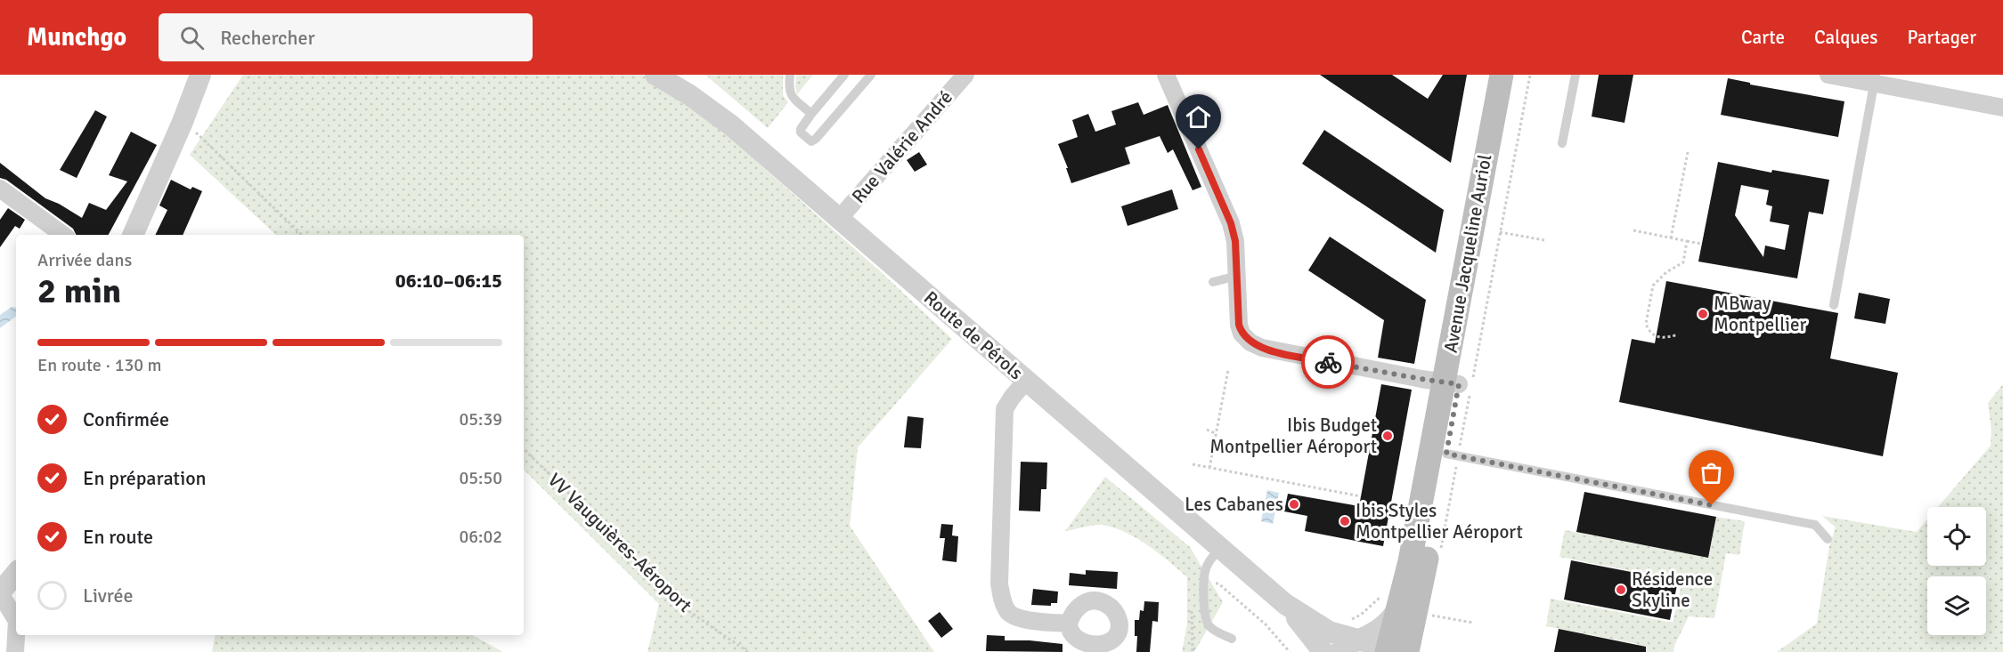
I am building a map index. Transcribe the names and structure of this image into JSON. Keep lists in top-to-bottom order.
{
  "streets": {
    "main road": ["Avenue Jacqueline Auriol"],
    "street": ["Rue Valérie André", "Route de Pérols"],
    "path": ["VV Vauguières-Aéroport"]
  },
  "crossings": [
    ["Rue Valérie André", "Route de Pérols"]
  ],
  "places": [
    "MBway Montpellier",
    "Ibis Budget Montpellier Aéroport",
    "Les Cabanes",
    "Ibis Styles Montpellier Aéroport",
    "Résidence Skyline"
  ],
  "page": {
    "header": "Munchgo",
    "search": "Rechercher",
    "nav": ["Carte", "Calques", "Partager"],
    "heading": ["2 min", "Arrivée dans", "06:10–06:15"],
    "bar": "En route · 130 m",
    "list": [
      ["Confirmée", "05:39"],
      ["En préparation", "05:50"],
      ["En route", "06:02"],
      "Livrée"
    ]
  }
}
